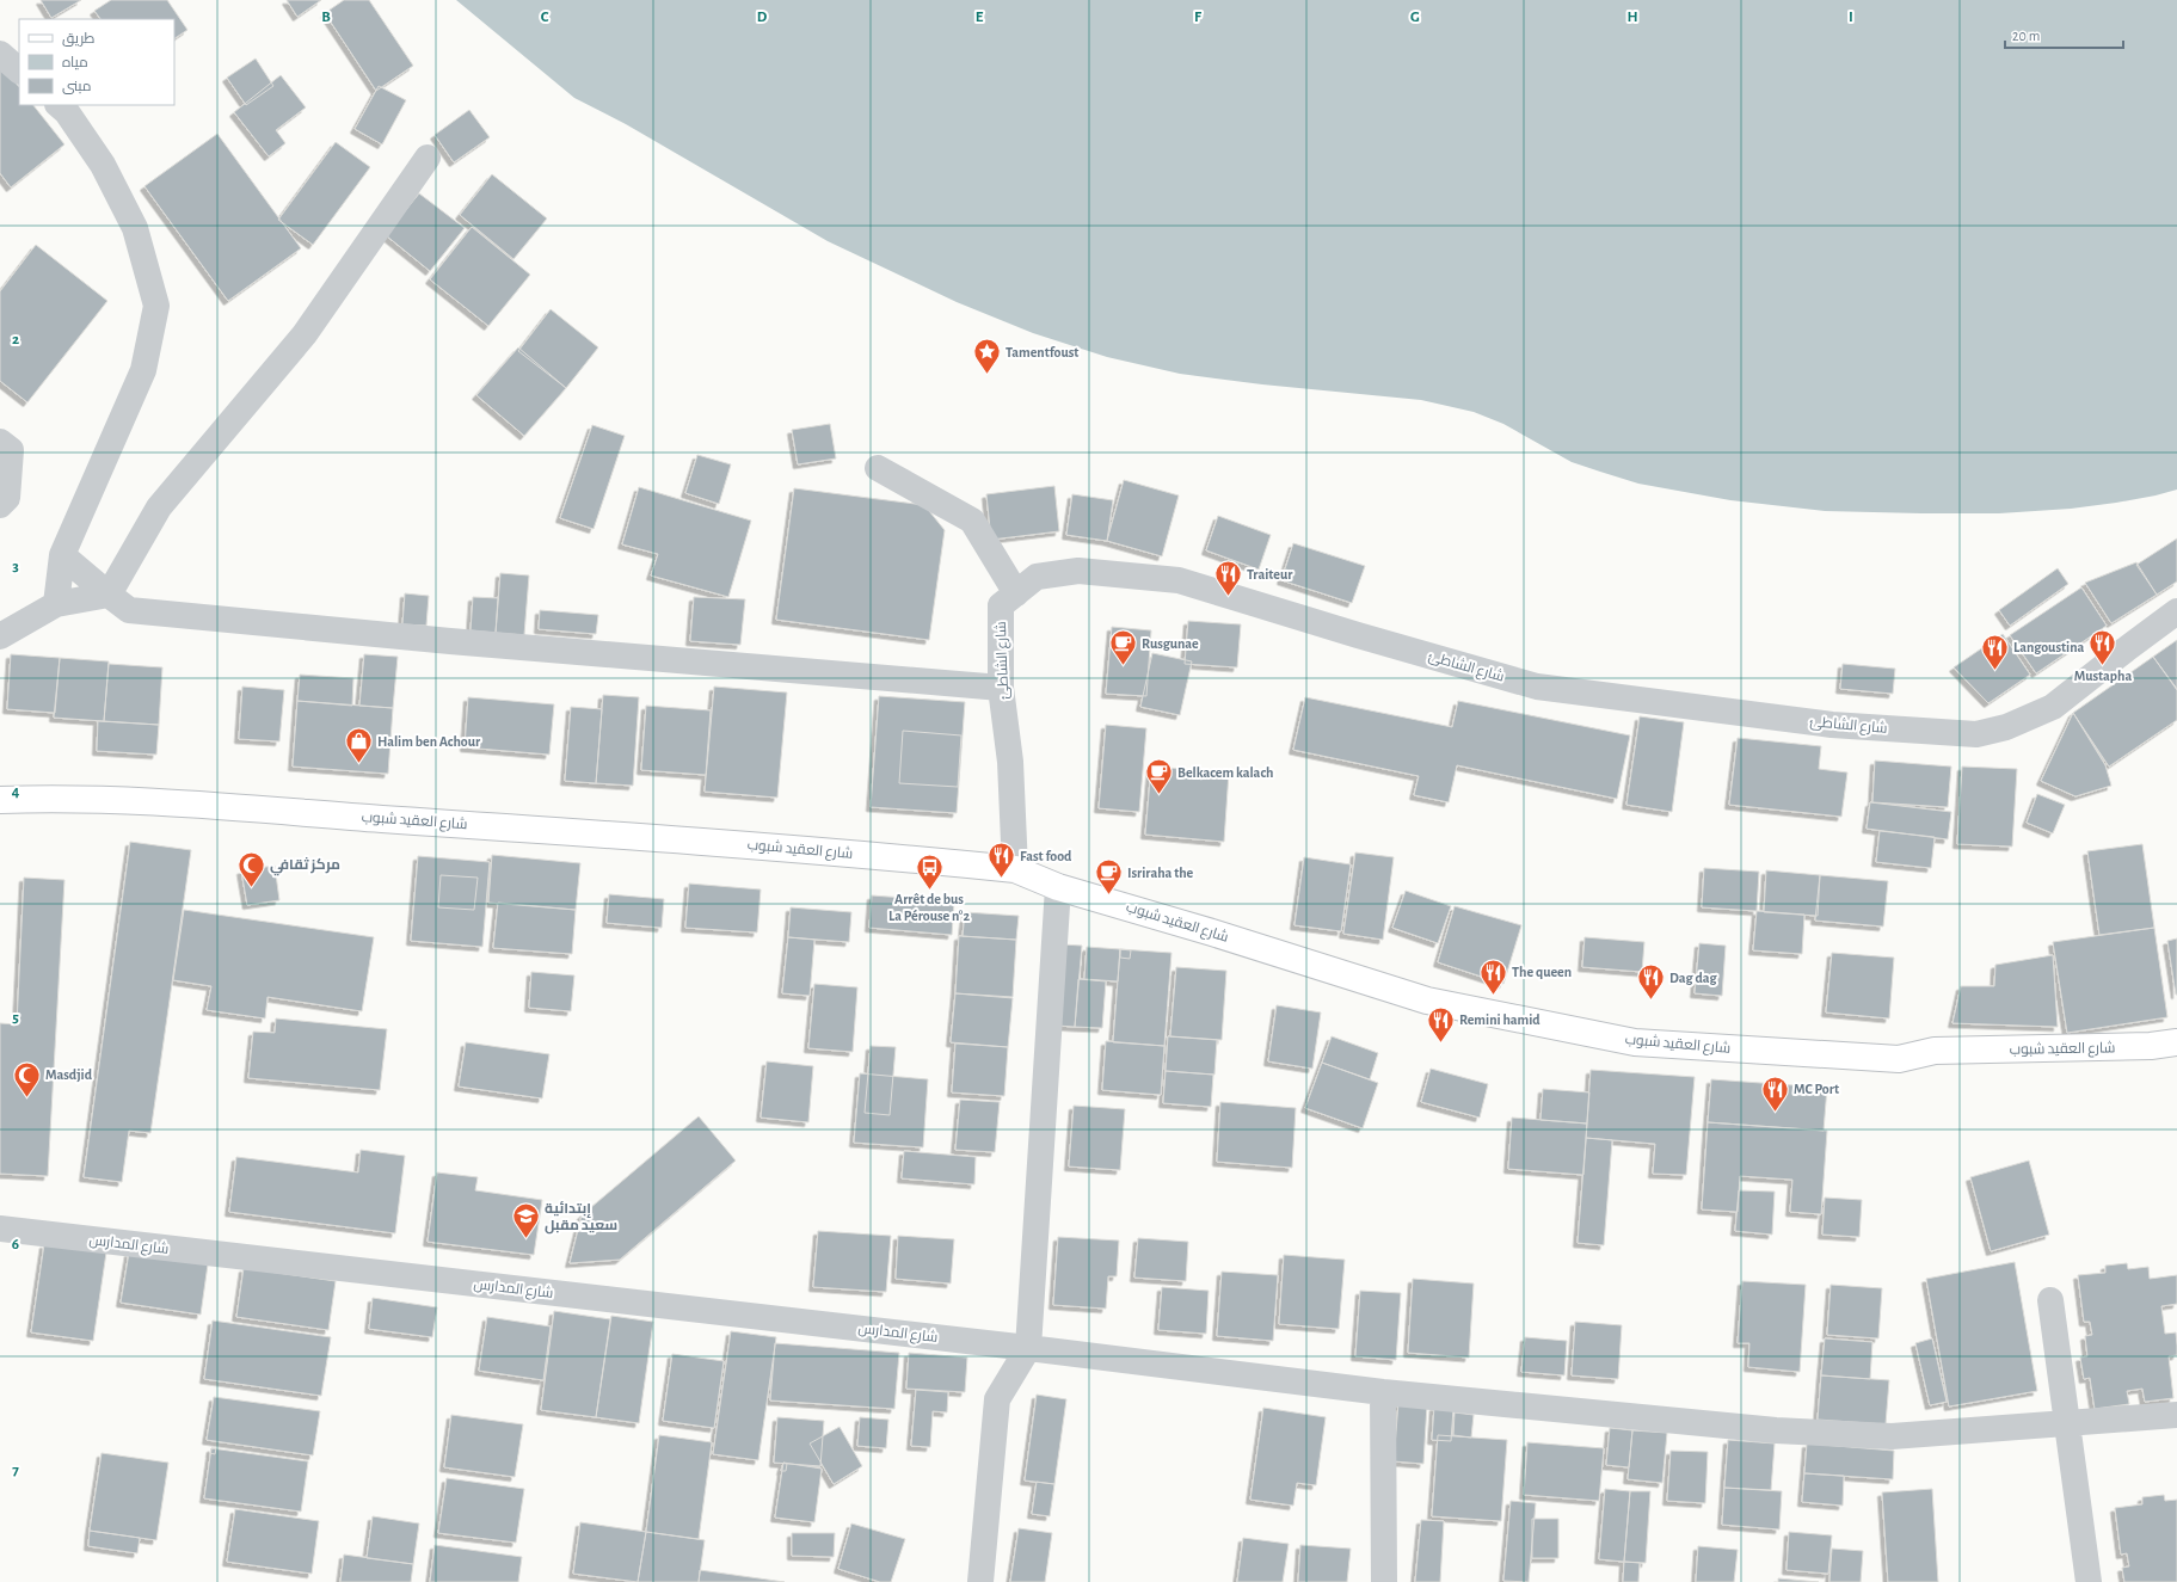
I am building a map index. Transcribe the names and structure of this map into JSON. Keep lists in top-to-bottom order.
{
  "streets": {
    "main road": ["شارع العقيد شبوب"],
    "street": ["شارع الشاطئ", "شارع المدارس"]
  },
  "crossings": [
    ["شارع الشاطئ", "شارع العقيد شبوب"]
  ],
  "places": {
    "place": ["Tamentfoust"],
    "restaurant": [
      "Traiteur",
      "Mustapha",
      "Langoustina",
      "Fast food",
      "The queen",
      "Dag dag",
      "Remini hamid",
      "MC Port"
    ],
    "cafe": ["Rusgunae", "Belkacem kalach", "Isriraha the"],
    "shop": ["Halim ben Achour"],
    "mosque": ["مركز ثقافي", "Masdjid"],
    "bus stop": ["Arrêt de bus La Pérouse n°2"],
    "school or university": ["إبتدائية سعيد مقبل"]
  },
  "legend": ["طريق", "مياه", "مبنى"],
  "scale_bar": "20 m",
  "grid": {
    "columns": [
      "B",
      "C",
      "D",
      "E",
      "F",
      "G",
      "H",
      "I"
    ],
    "rows": [
      "2",
      "3",
      "4",
      "5",
      "6",
      "7"
    ]
  }
}
